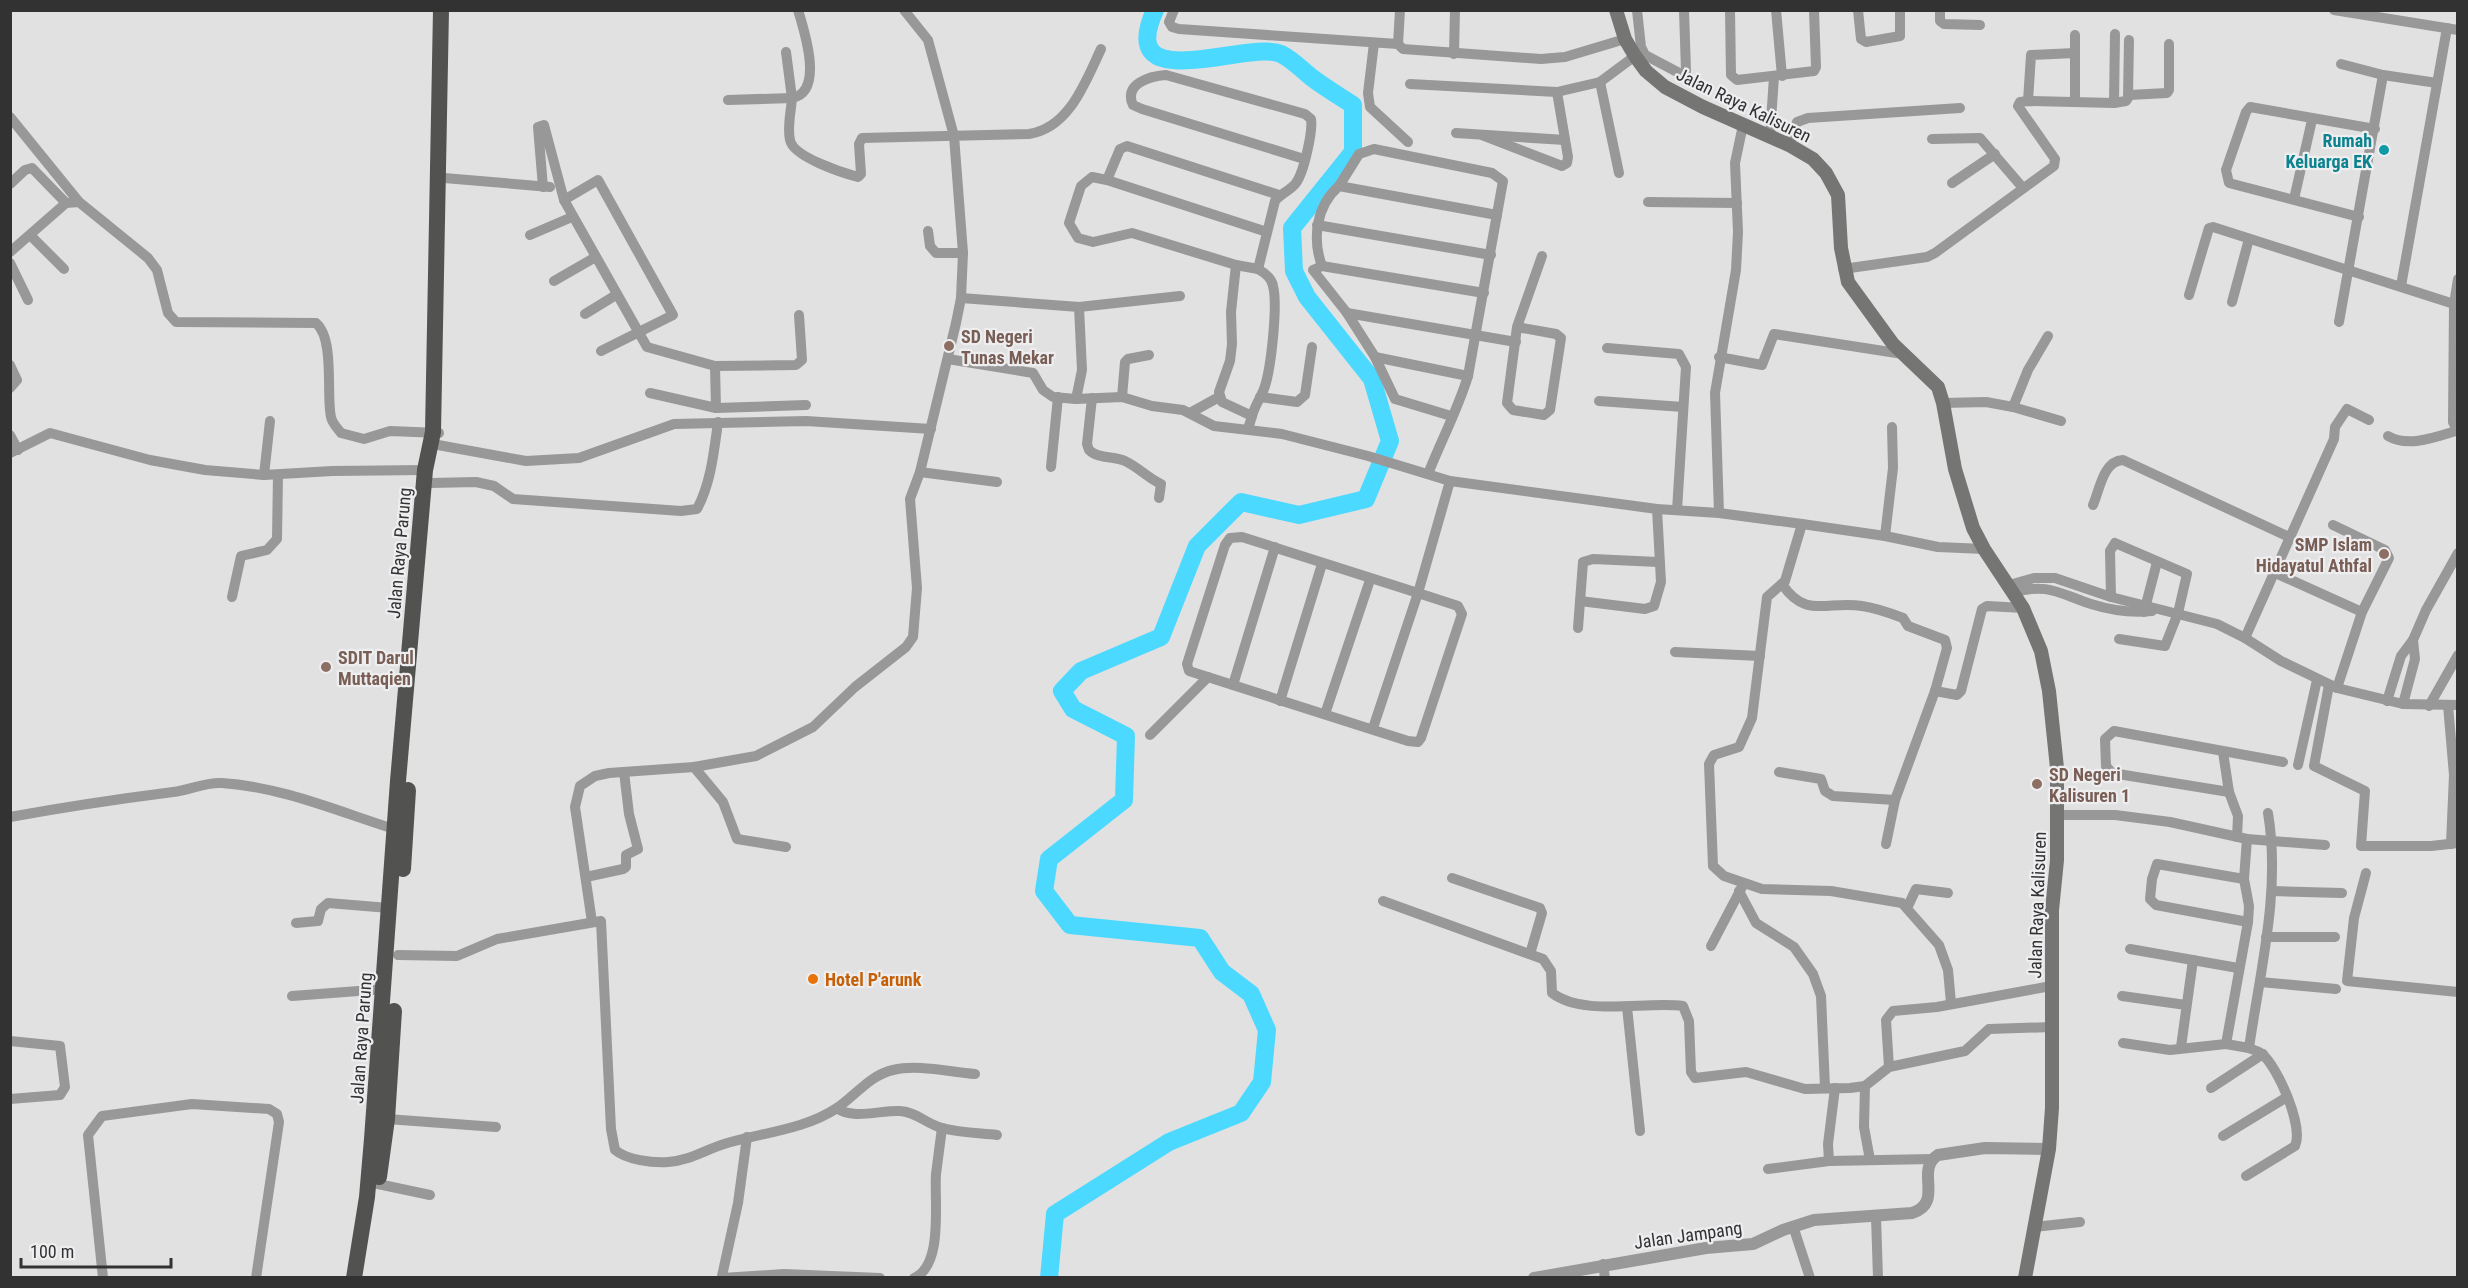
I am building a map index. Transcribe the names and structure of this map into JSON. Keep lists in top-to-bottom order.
{
  "streets": {
    "highway": ["Jalan Raya Parung"],
    "main road": ["Jalan Raya Kalisuren"],
    "street": ["Jalan Jampang"]
  },
  "places": [
    "Rumah Keluarga EK",
    "SD Negeri Tunas Mekar",
    "SMP Islam Hidayatul Athfal",
    "SDIT Darul Muttaqien",
    "SD Negeri Kalisuren 1",
    "Hotel P'arunk"
  ],
  "scale_bar": "100 m"
}
